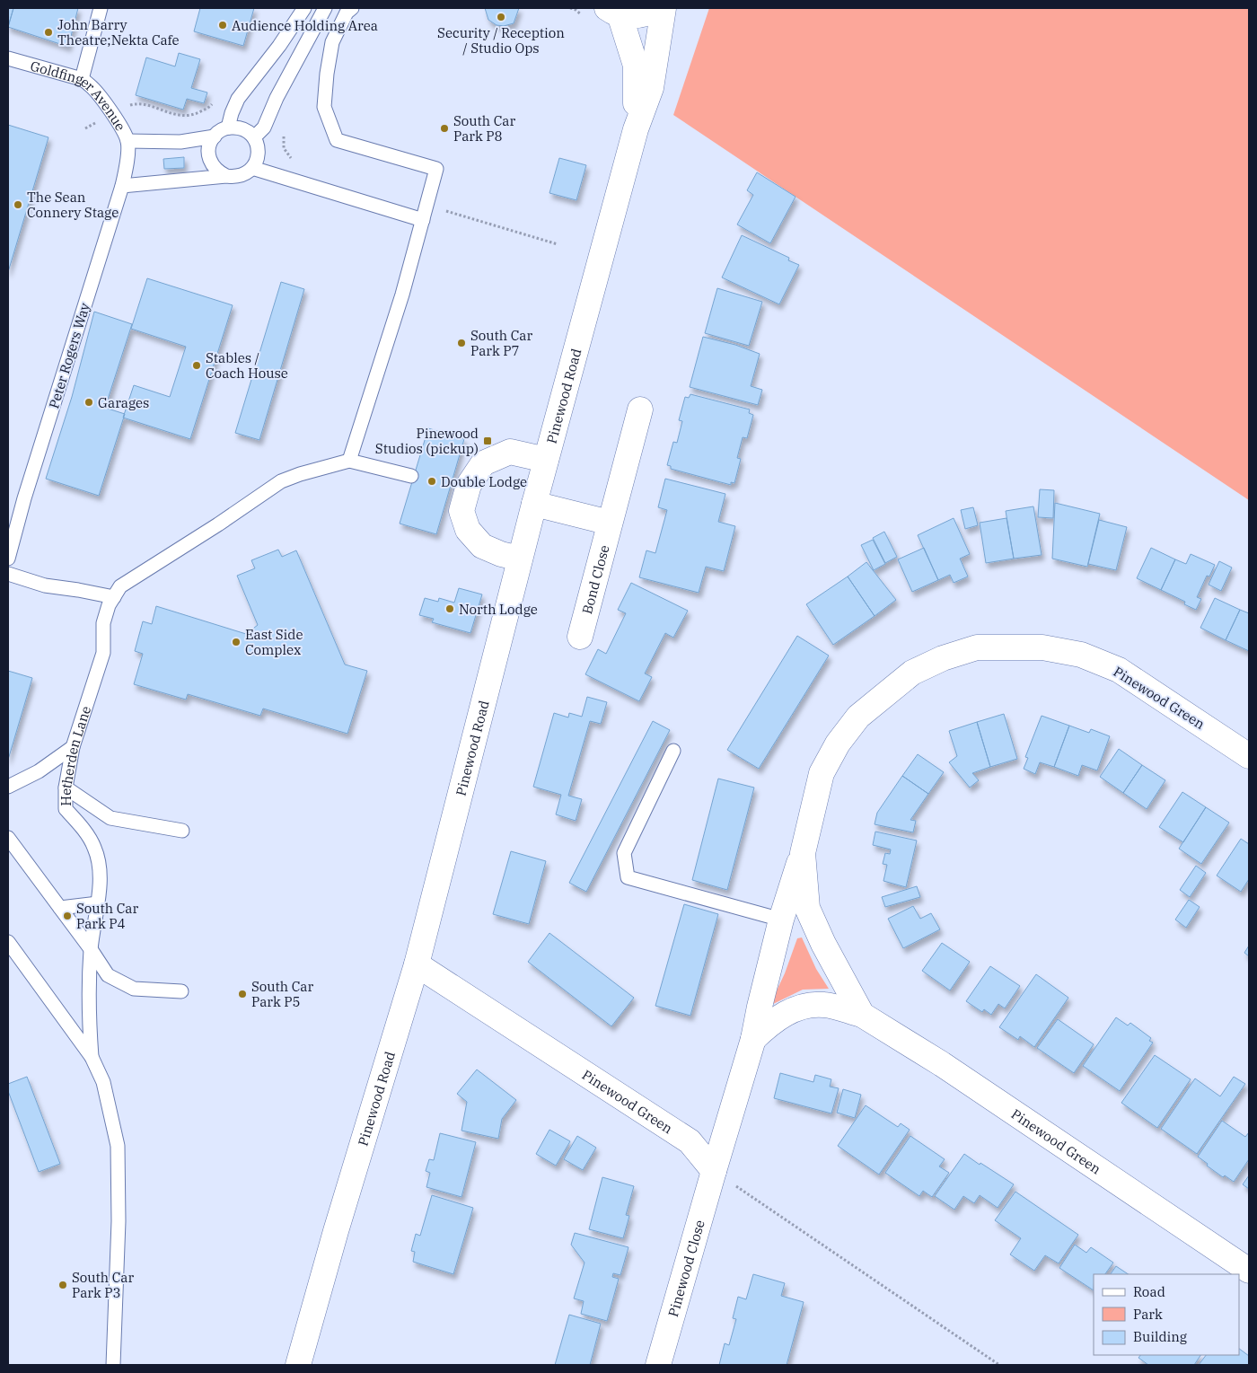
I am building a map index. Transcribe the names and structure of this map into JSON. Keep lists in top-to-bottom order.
{
  "streets": {
    "street": [
      "Pinewood Road",
      "Bond Close",
      "Pinewood Green",
      "Pinewood Close"
    ],
    "lane": ["Goldfinger Avenue", "Peter Rogers Way", "Hetherden Lane"]
  },
  "crossings": [
    ["Goldfinger Avenue", "Peter Rogers Way"],
    ["Pinewood Road", "Pinewood Green"],
    ["Pinewood Green", "Pinewood Close"]
  ],
  "places": {
    "other": [
      "Security / Reception / Studio Ops",
      "Audience Holding Area",
      "John Barry Theatre;Nekta Cafe",
      "South Car Park P8",
      "The Sean Connery Stage",
      "South Car Park P7",
      "Stables / Coach House",
      "Garages",
      "Double Lodge",
      "North Lodge",
      "East Side Complex",
      "South Car Park P4",
      "South Car Park P5",
      "South Car Park P3"
    ],
    "transit": ["Pinewood Studios (pickup)"]
  },
  "legend": ["Road", "Park", "Building"]
}
